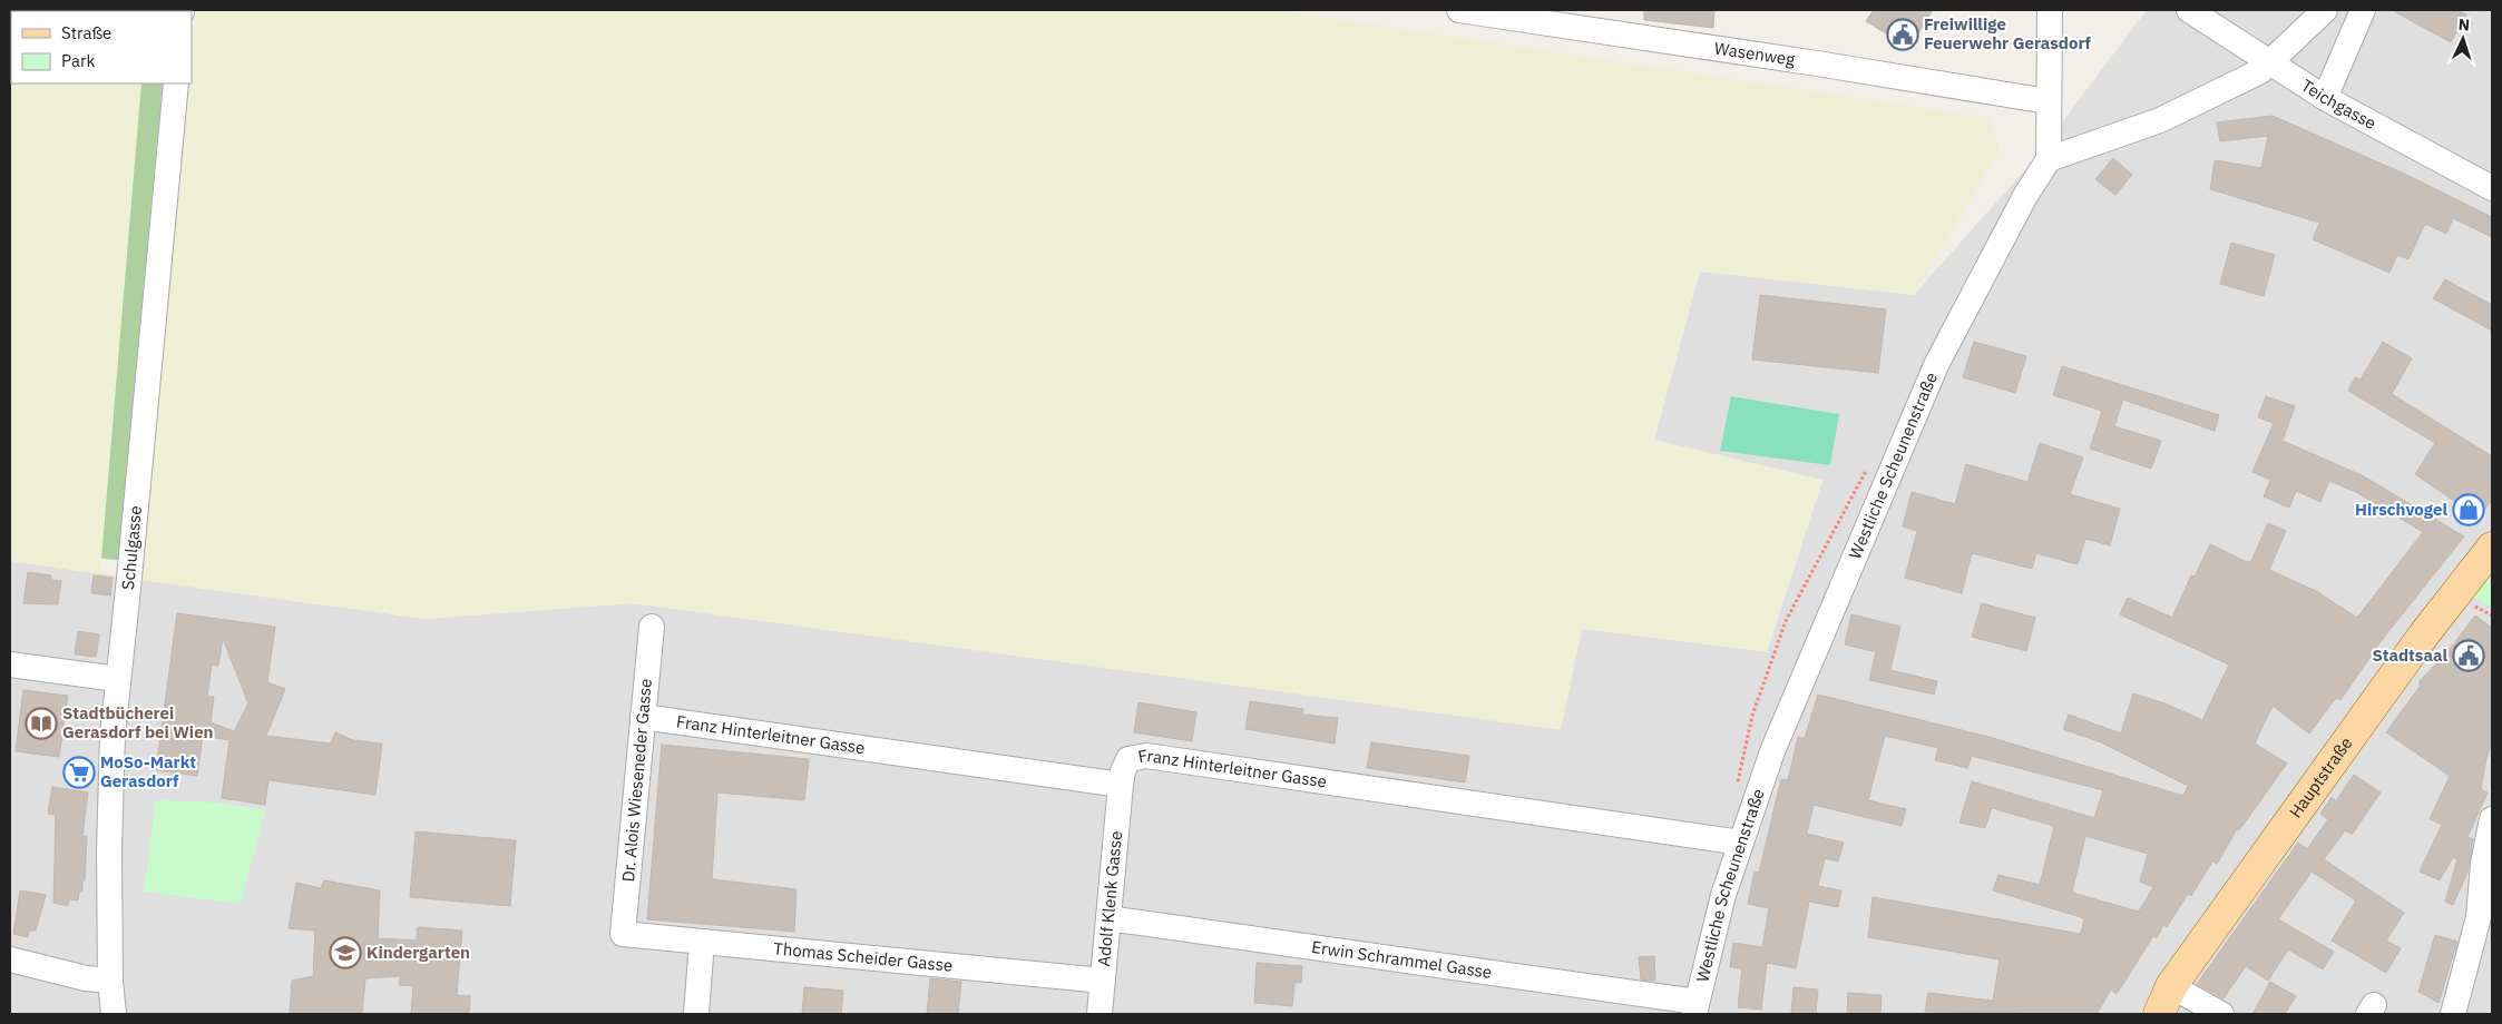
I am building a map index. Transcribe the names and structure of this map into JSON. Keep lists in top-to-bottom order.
{
  "streets": {
    "main road": ["Hauptstraße"],
    "street": [
      "Wasenweg",
      "Teichgasse",
      "Westliche Scheunenstraße",
      "Schulgasse",
      "Franz Hinterleitner Gasse",
      "Dr. Alois Wieseneder Gasse",
      "Adolf Klenk Gasse",
      "Thomas Scheider Gasse",
      "Erwin Schrammel Gasse"
    ]
  },
  "crossings": [
    ["Westliche Scheunenstraße", "Franz Hinterleitner Gasse"],
    ["Westliche Scheunenstraße", "Erwin Schrammel Gasse"],
    ["Franz Hinterleitner Gasse", "Dr. Alois Wieseneder Gasse"],
    ["Franz Hinterleitner Gasse", "Adolf Klenk Gasse"],
    ["Dr. Alois Wieseneder Gasse", "Thomas Scheider Gasse"],
    ["Adolf Klenk Gasse", "Thomas Scheider Gasse"],
    ["Adolf Klenk Gasse", "Erwin Schrammel Gasse"]
  ],
  "places": {
    "public building": ["Freiwillige Feuerwehr Gerasdorf", "Stadtsaal"],
    "shop": ["Hirschvogel"],
    "library": ["Stadtbücherei Gerasdorf bei Wien"],
    "supermarket": ["MoSo-Markt Gerasdorf"],
    "school or university": ["Kindergarten"]
  },
  "legend": ["Straße", "Park"],
  "north": "top"
}
